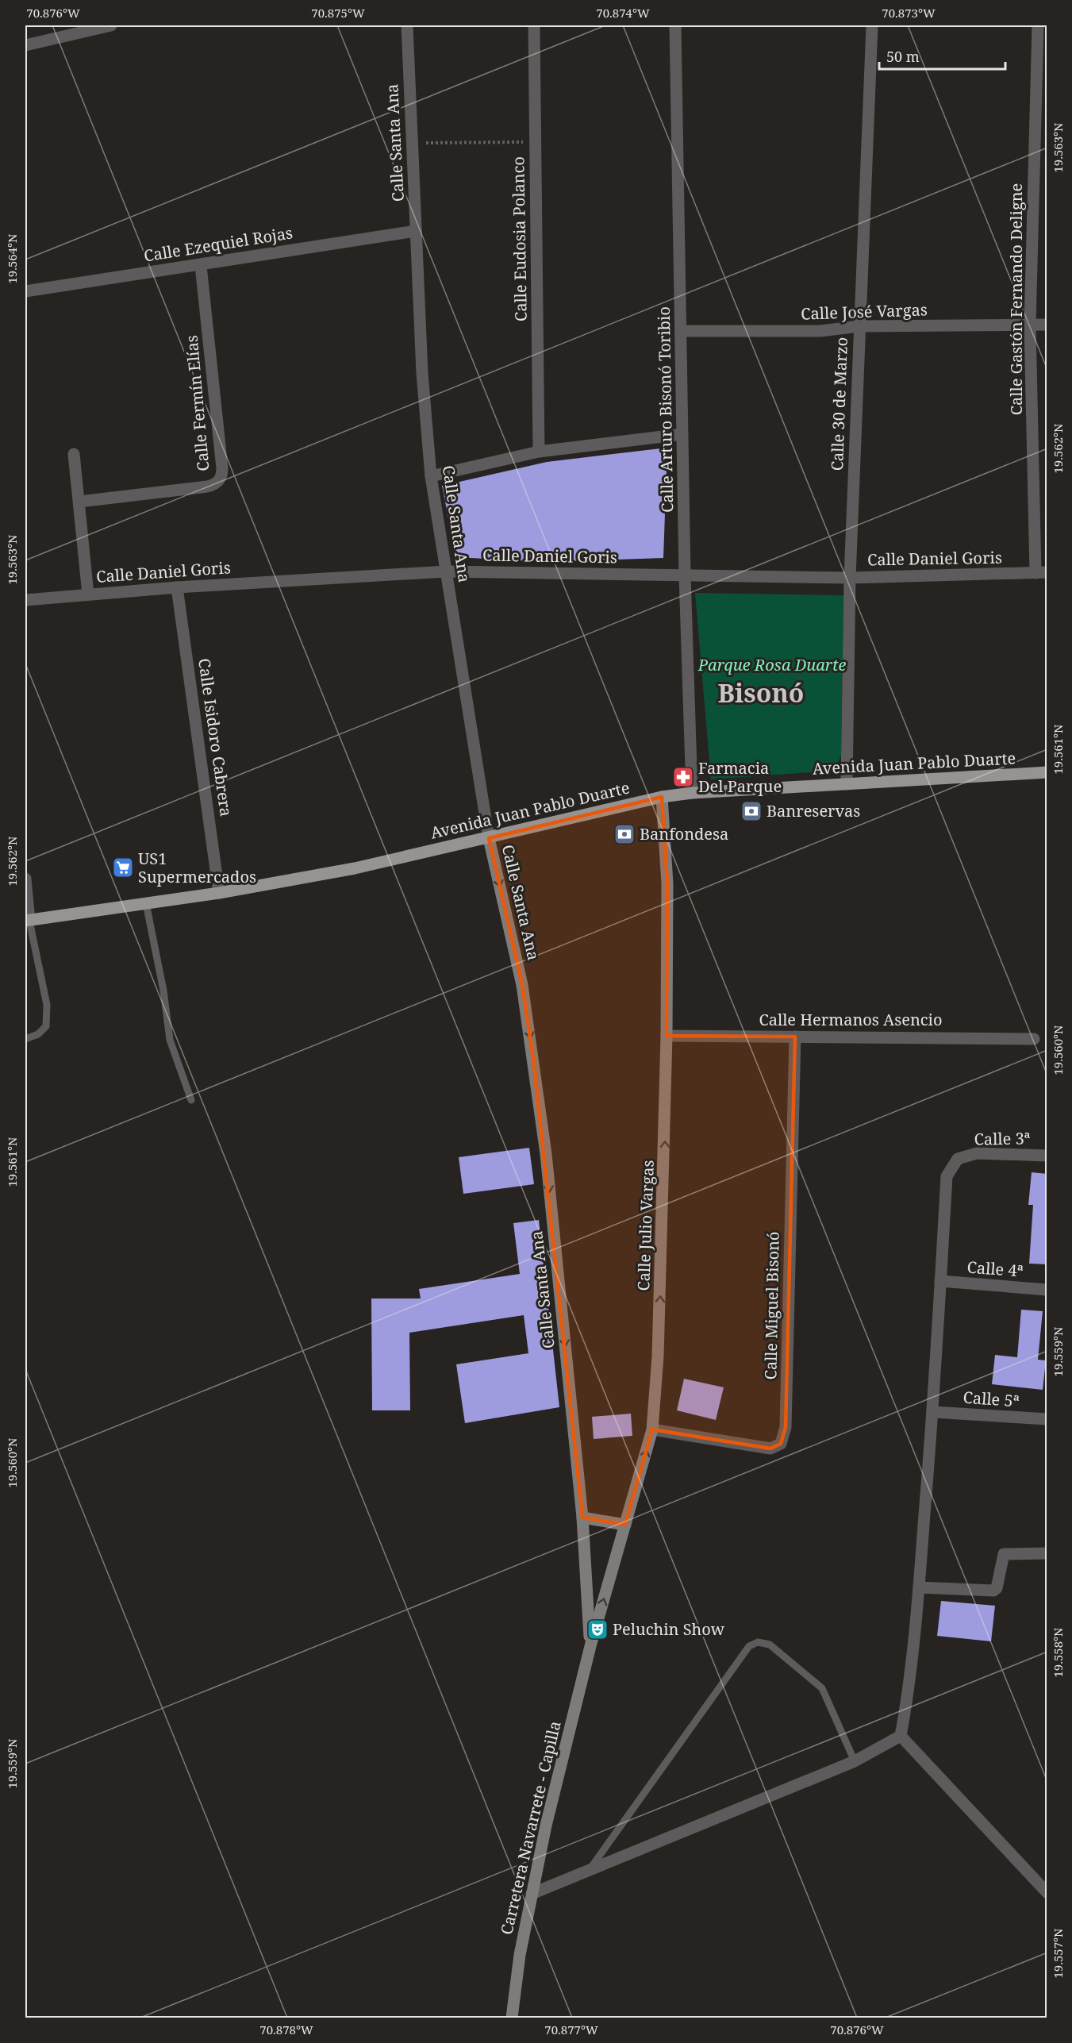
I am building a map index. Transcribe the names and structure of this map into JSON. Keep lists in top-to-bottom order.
{
  "streets": {
    "main road": [
      "Calle Santa Ana",
      "Avenida Juan Pablo Duarte",
      "Calle Julio Vargas",
      "Carretera Navarrete - Capilla"
    ],
    "street": [
      "Calle Eudosia Polanco",
      "Calle Ezequiel Rojas",
      "Calle Gastón Fernando Deligne",
      "Calle José Vargas",
      "Calle Fermín Elías",
      "Calle 30 de Marzo",
      "Calle Arturo Bisonó Toribio",
      "Calle Daniel Goris",
      "Calle Isidoro Cabrera",
      "Calle Hermanos Asencio",
      "Calle 3ª",
      "Calle 4ª",
      "Calle Miguel Bisonó",
      "Calle 5ª"
    ]
  },
  "crossings": [
    ["Calle Santa Ana", "Calle Ezequiel Rojas"],
    ["Calle Santa Ana", "Calle Daniel Goris"],
    ["Calle Santa Ana", "Avenida Juan Pablo Duarte"],
    ["Calle Santa Ana", "Calle Julio Vargas"],
    ["Calle Santa Ana", "Carretera Navarrete - Capilla"],
    ["Calle Ezequiel Rojas", "Calle Fermín Elías"],
    ["Calle Gastón Fernando Deligne", "Calle José Vargas"],
    ["Calle Gastón Fernando Deligne", "Calle Daniel Goris"],
    ["Calle José Vargas", "Calle 30 de Marzo"],
    ["Calle José Vargas", "Calle Arturo Bisonó Toribio"],
    ["Calle 30 de Marzo", "Calle Daniel Goris"],
    ["Calle 30 de Marzo", "Avenida Juan Pablo Duarte"],
    ["Calle Arturo Bisonó Toribio", "Calle Daniel Goris"],
    ["Calle Arturo Bisonó Toribio", "Avenida Juan Pablo Duarte"],
    ["Calle Daniel Goris", "Calle Isidoro Cabrera"],
    ["Calle Isidoro Cabrera", "Avenida Juan Pablo Duarte"],
    ["Avenida Juan Pablo Duarte", "Calle Julio Vargas"],
    ["Calle Hermanos Asencio", "Calle Julio Vargas"],
    ["Calle Hermanos Asencio", "Calle Miguel Bisonó"],
    ["Calle 3ª", "Calle 4ª"],
    ["Calle Julio Vargas", "Calle Miguel Bisonó"],
    ["Calle Julio Vargas", "Carretera Navarrete - Capilla"]
  ],
  "one_way": ["Calle Santa Ana", "Calle Julio Vargas"],
  "districts": ["Bisonó"],
  "parks": ["Parque Rosa Duarte"],
  "places": {
    "pharmacy": ["Farmacia Del Parque"],
    "bank": ["Banreservas", "Banfondesa"],
    "supermarket": ["US1 Supermercados"],
    "theatre": ["Peluchin Show"]
  },
  "scale_bar": "50 m",
  "coordinates": [
    "70.876°W",
    "70.875°W",
    "70.874°W",
    "70.873°W",
    "19.563°N",
    "19.564°N",
    "19.562°N",
    "19.561°N",
    "19.560°N",
    "19.559°N",
    "19.558°N",
    "19.557°N",
    "70.878°W",
    "70.877°W"
  ]
}
